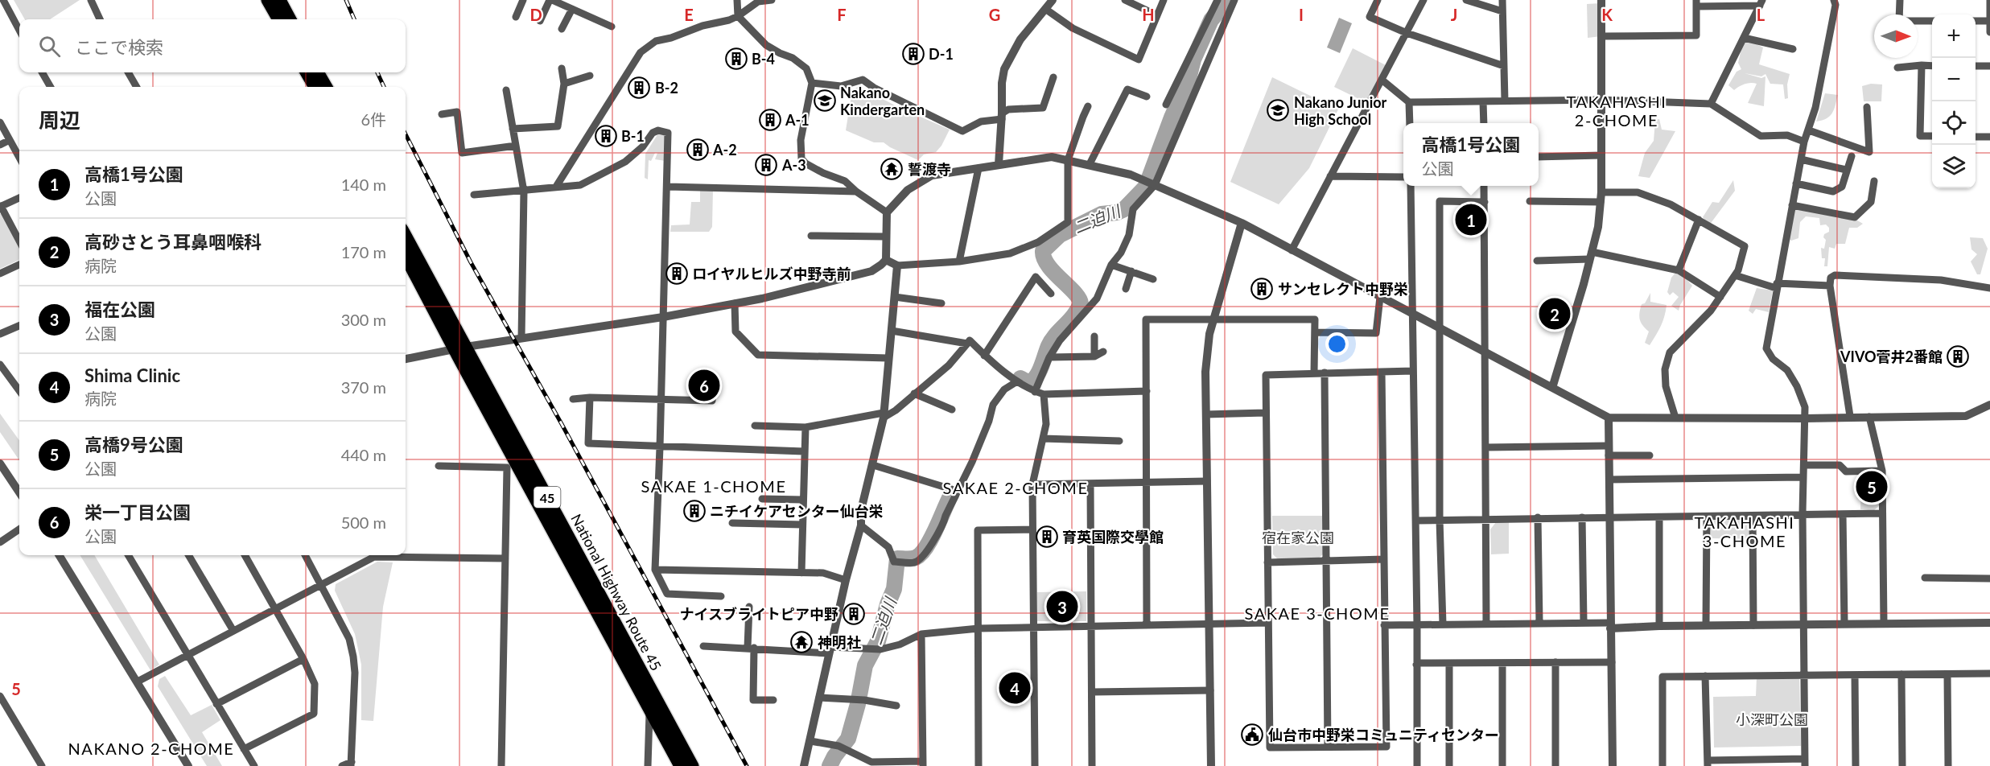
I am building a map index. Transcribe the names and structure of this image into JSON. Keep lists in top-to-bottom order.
{
  "streets": {
    "highway": ["45", "National Highway Route 45"]
  },
  "districts": [
    "TAKAHASHI 2-CHOME",
    "SAKAE 1-CHOME",
    "SAKAE 2-CHOME",
    "TAKAHASHI 3-CHOME",
    "SAKAE 3-CHOME",
    "NAKANO 2-CHOME"
  ],
  "water": ["二迫川"],
  "parks": ["宿在家公園", "小深町公園"],
  "places": {
    "building": [
      "D-1",
      "B-4",
      "B-2",
      "A-1",
      "B-1",
      "A-2",
      "A-3",
      "ロイヤルヒルズ中野寺前",
      "サンセレクト中野栄",
      "VIVO菅井2番館",
      "ニチイケアセンター仙台栄",
      "育英国際交學館",
      "ナイスブライトピア中野"
    ],
    "school or university": ["Nakano Kindergarten", "Nakano Junior High School"],
    "temple": ["誓渡寺", "神明社"],
    "public building": ["仙台市中野栄コミュニティセンター"]
  },
  "north": "right",
  "page": {
    "map_buttons": ["+", "−"],
    "search": "ここで検索",
    "heading": ["周辺", "6件"],
    "popup": ["高橋1号公園", "公園"],
    "list": [
      {
        "mark": "1",
        "name": "高橋1号公園",
        "note": "公園",
        "value": "140 m"
      },
      {
        "mark": "2",
        "name": "高砂さとう耳鼻咽喉科",
        "note": "病院",
        "value": "170 m"
      },
      {
        "mark": "3",
        "name": "福在公園",
        "note": "公園",
        "value": "300 m"
      },
      {
        "mark": "4",
        "name": "Shima Clinic",
        "note": "病院",
        "value": "370 m"
      },
      {
        "mark": "5",
        "name": "高橋9号公園",
        "note": "公園",
        "value": "440 m"
      },
      {
        "mark": "6",
        "name": "栄一丁目公園",
        "note": "公園",
        "value": "500 m"
      }
    ],
    "pins": [
      "1",
      "2",
      "6",
      "5",
      "3",
      "4"
    ]
  },
  "grid": {
    "columns": [
      "D",
      "E",
      "F",
      "G",
      "H",
      "I",
      "J",
      "K",
      "L"
    ],
    "rows": ["5"]
  }
}
